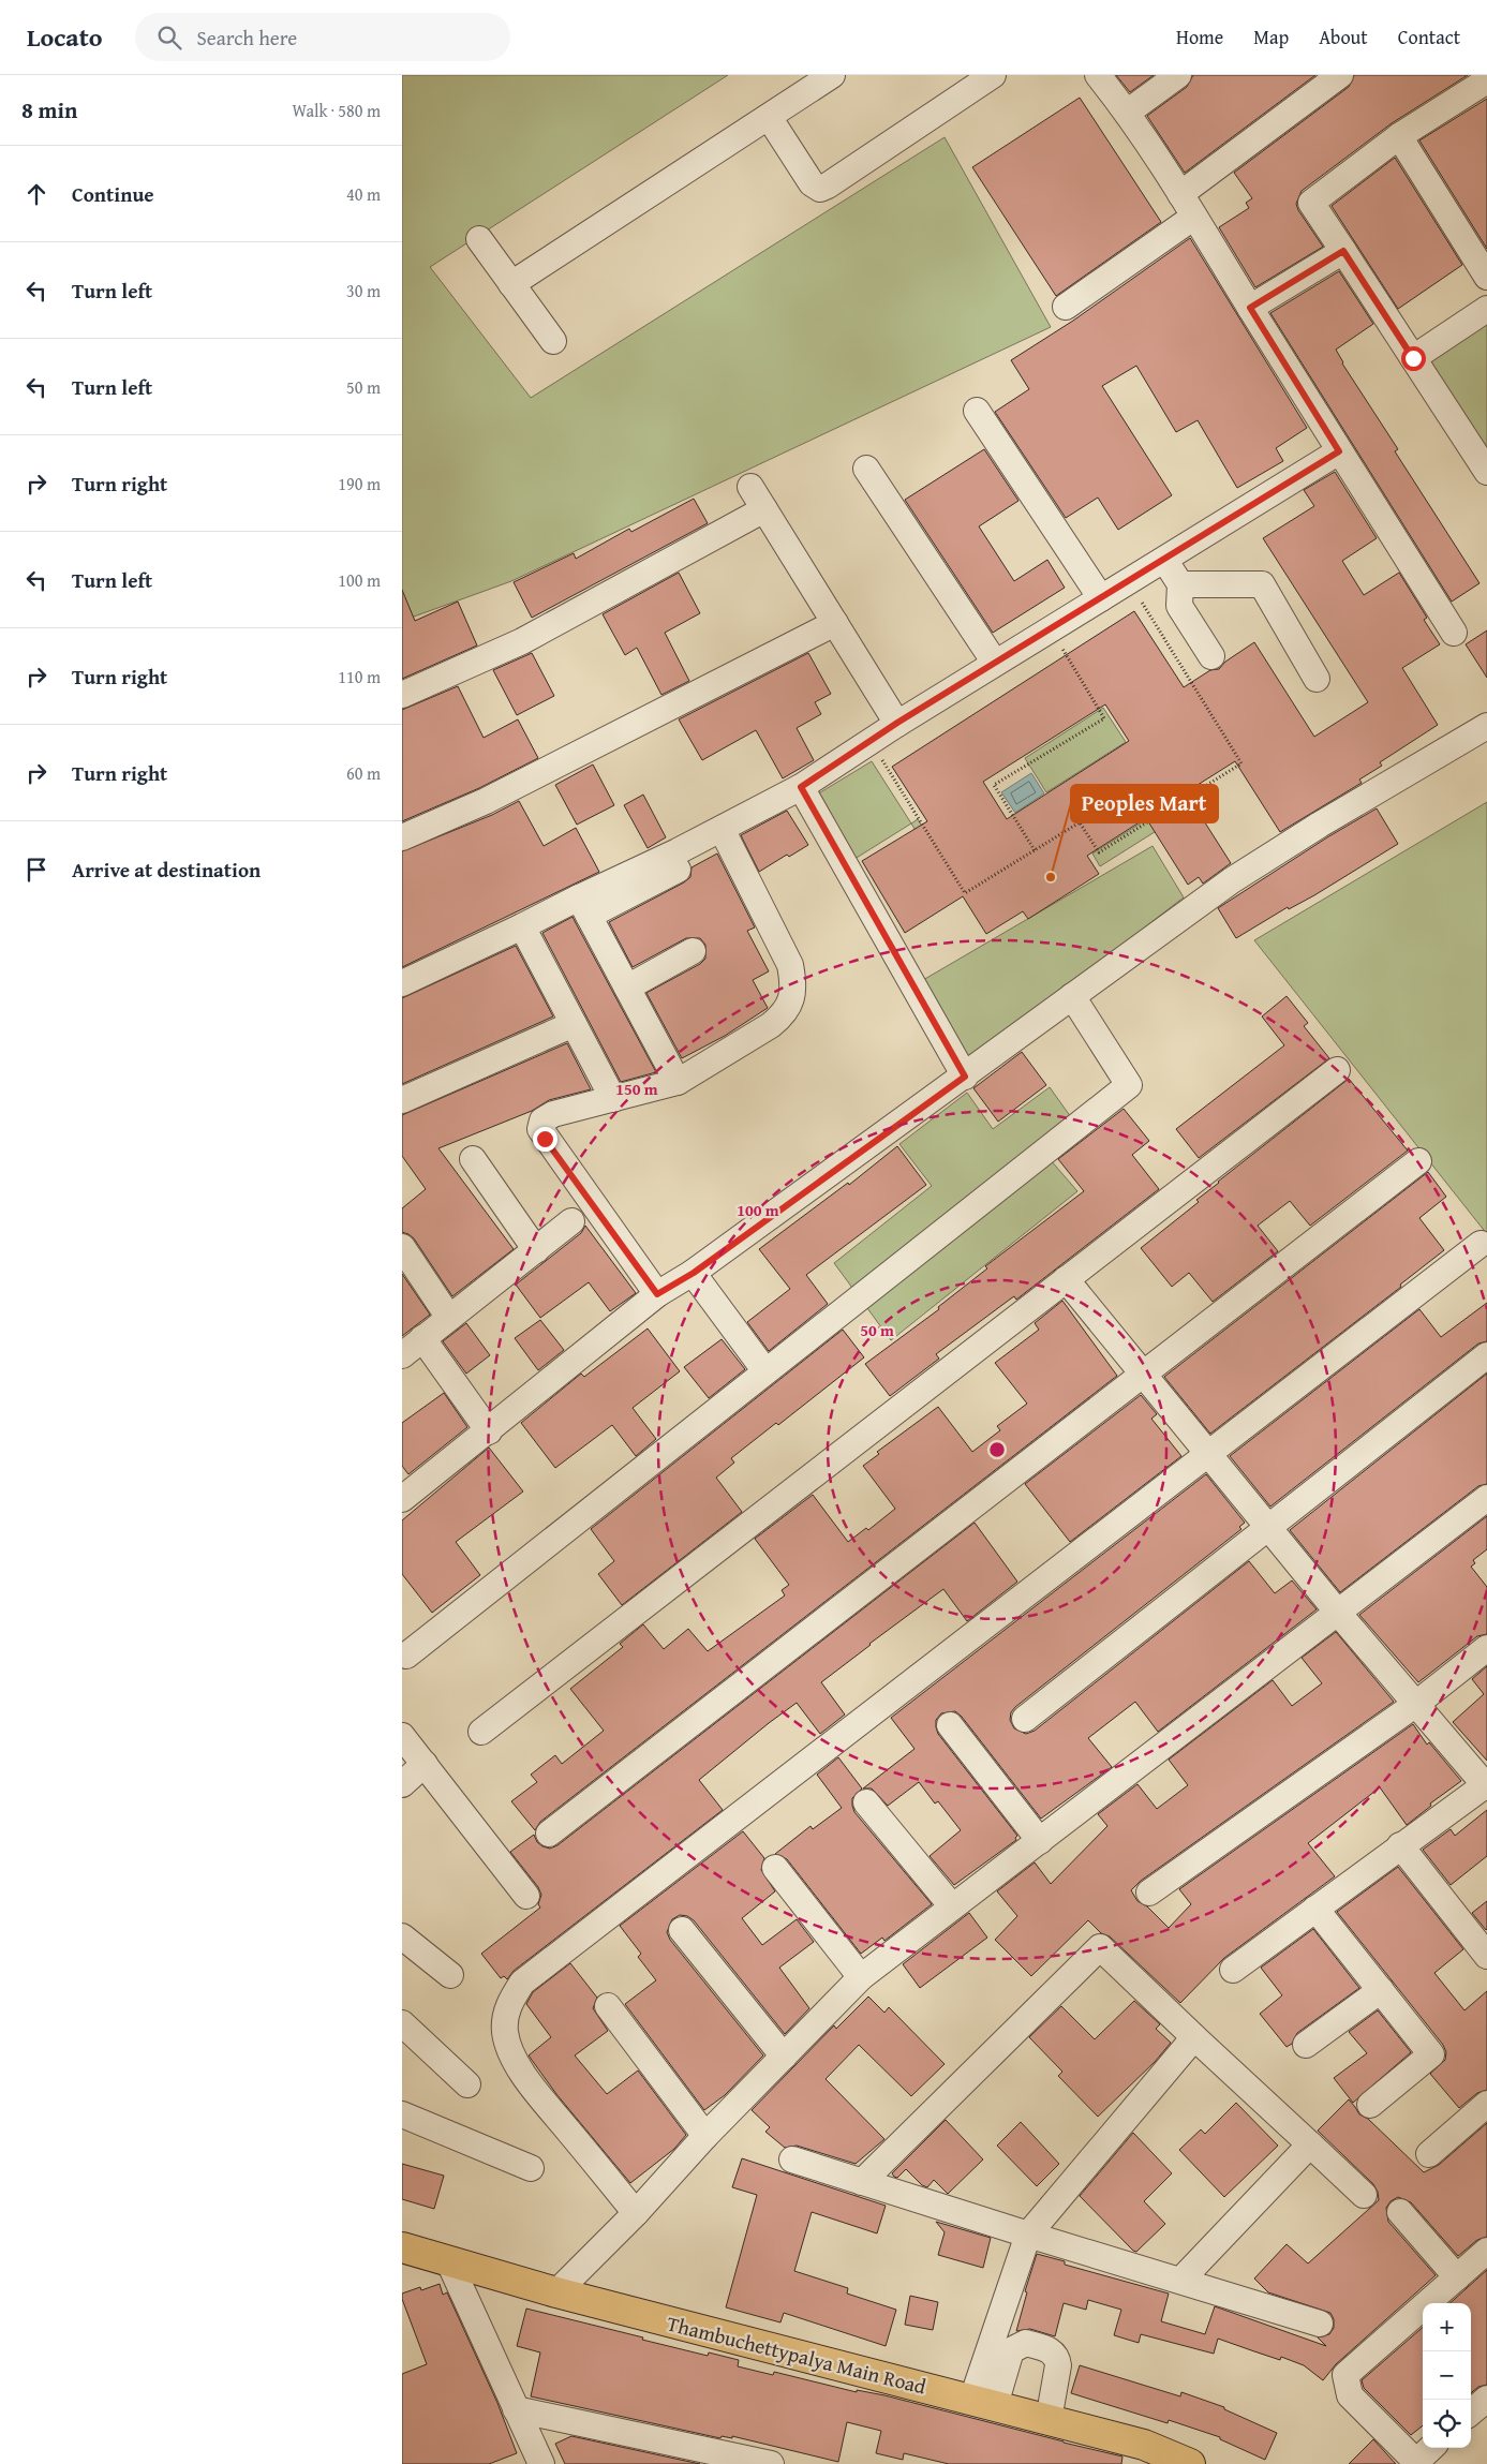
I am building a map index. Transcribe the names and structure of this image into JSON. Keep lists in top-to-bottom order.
{
  "streets": {
    "main road": ["Thambuchettypalya Main Road"]
  },
  "places": ["Peoples Mart"],
  "page": {
    "header": "Locato",
    "search": "Search here",
    "nav": [
      "Home",
      "Map",
      "About",
      "Contact"
    ],
    "heading": ["8 min", "Walk · 580 m"],
    "list": [
      ["Continue", "40 m"],
      ["Turn left", "30 m"],
      ["Turn left", "50 m"],
      ["Turn right", "190 m"],
      ["Turn left", "100 m"],
      ["Turn right", "110 m"],
      ["Turn right", "60 m"],
      "Arrive at destination"
    ],
    "map_buttons": ["+", "−"]
  },
  "rings": ["150 m", "100 m", "50 m"]
}
